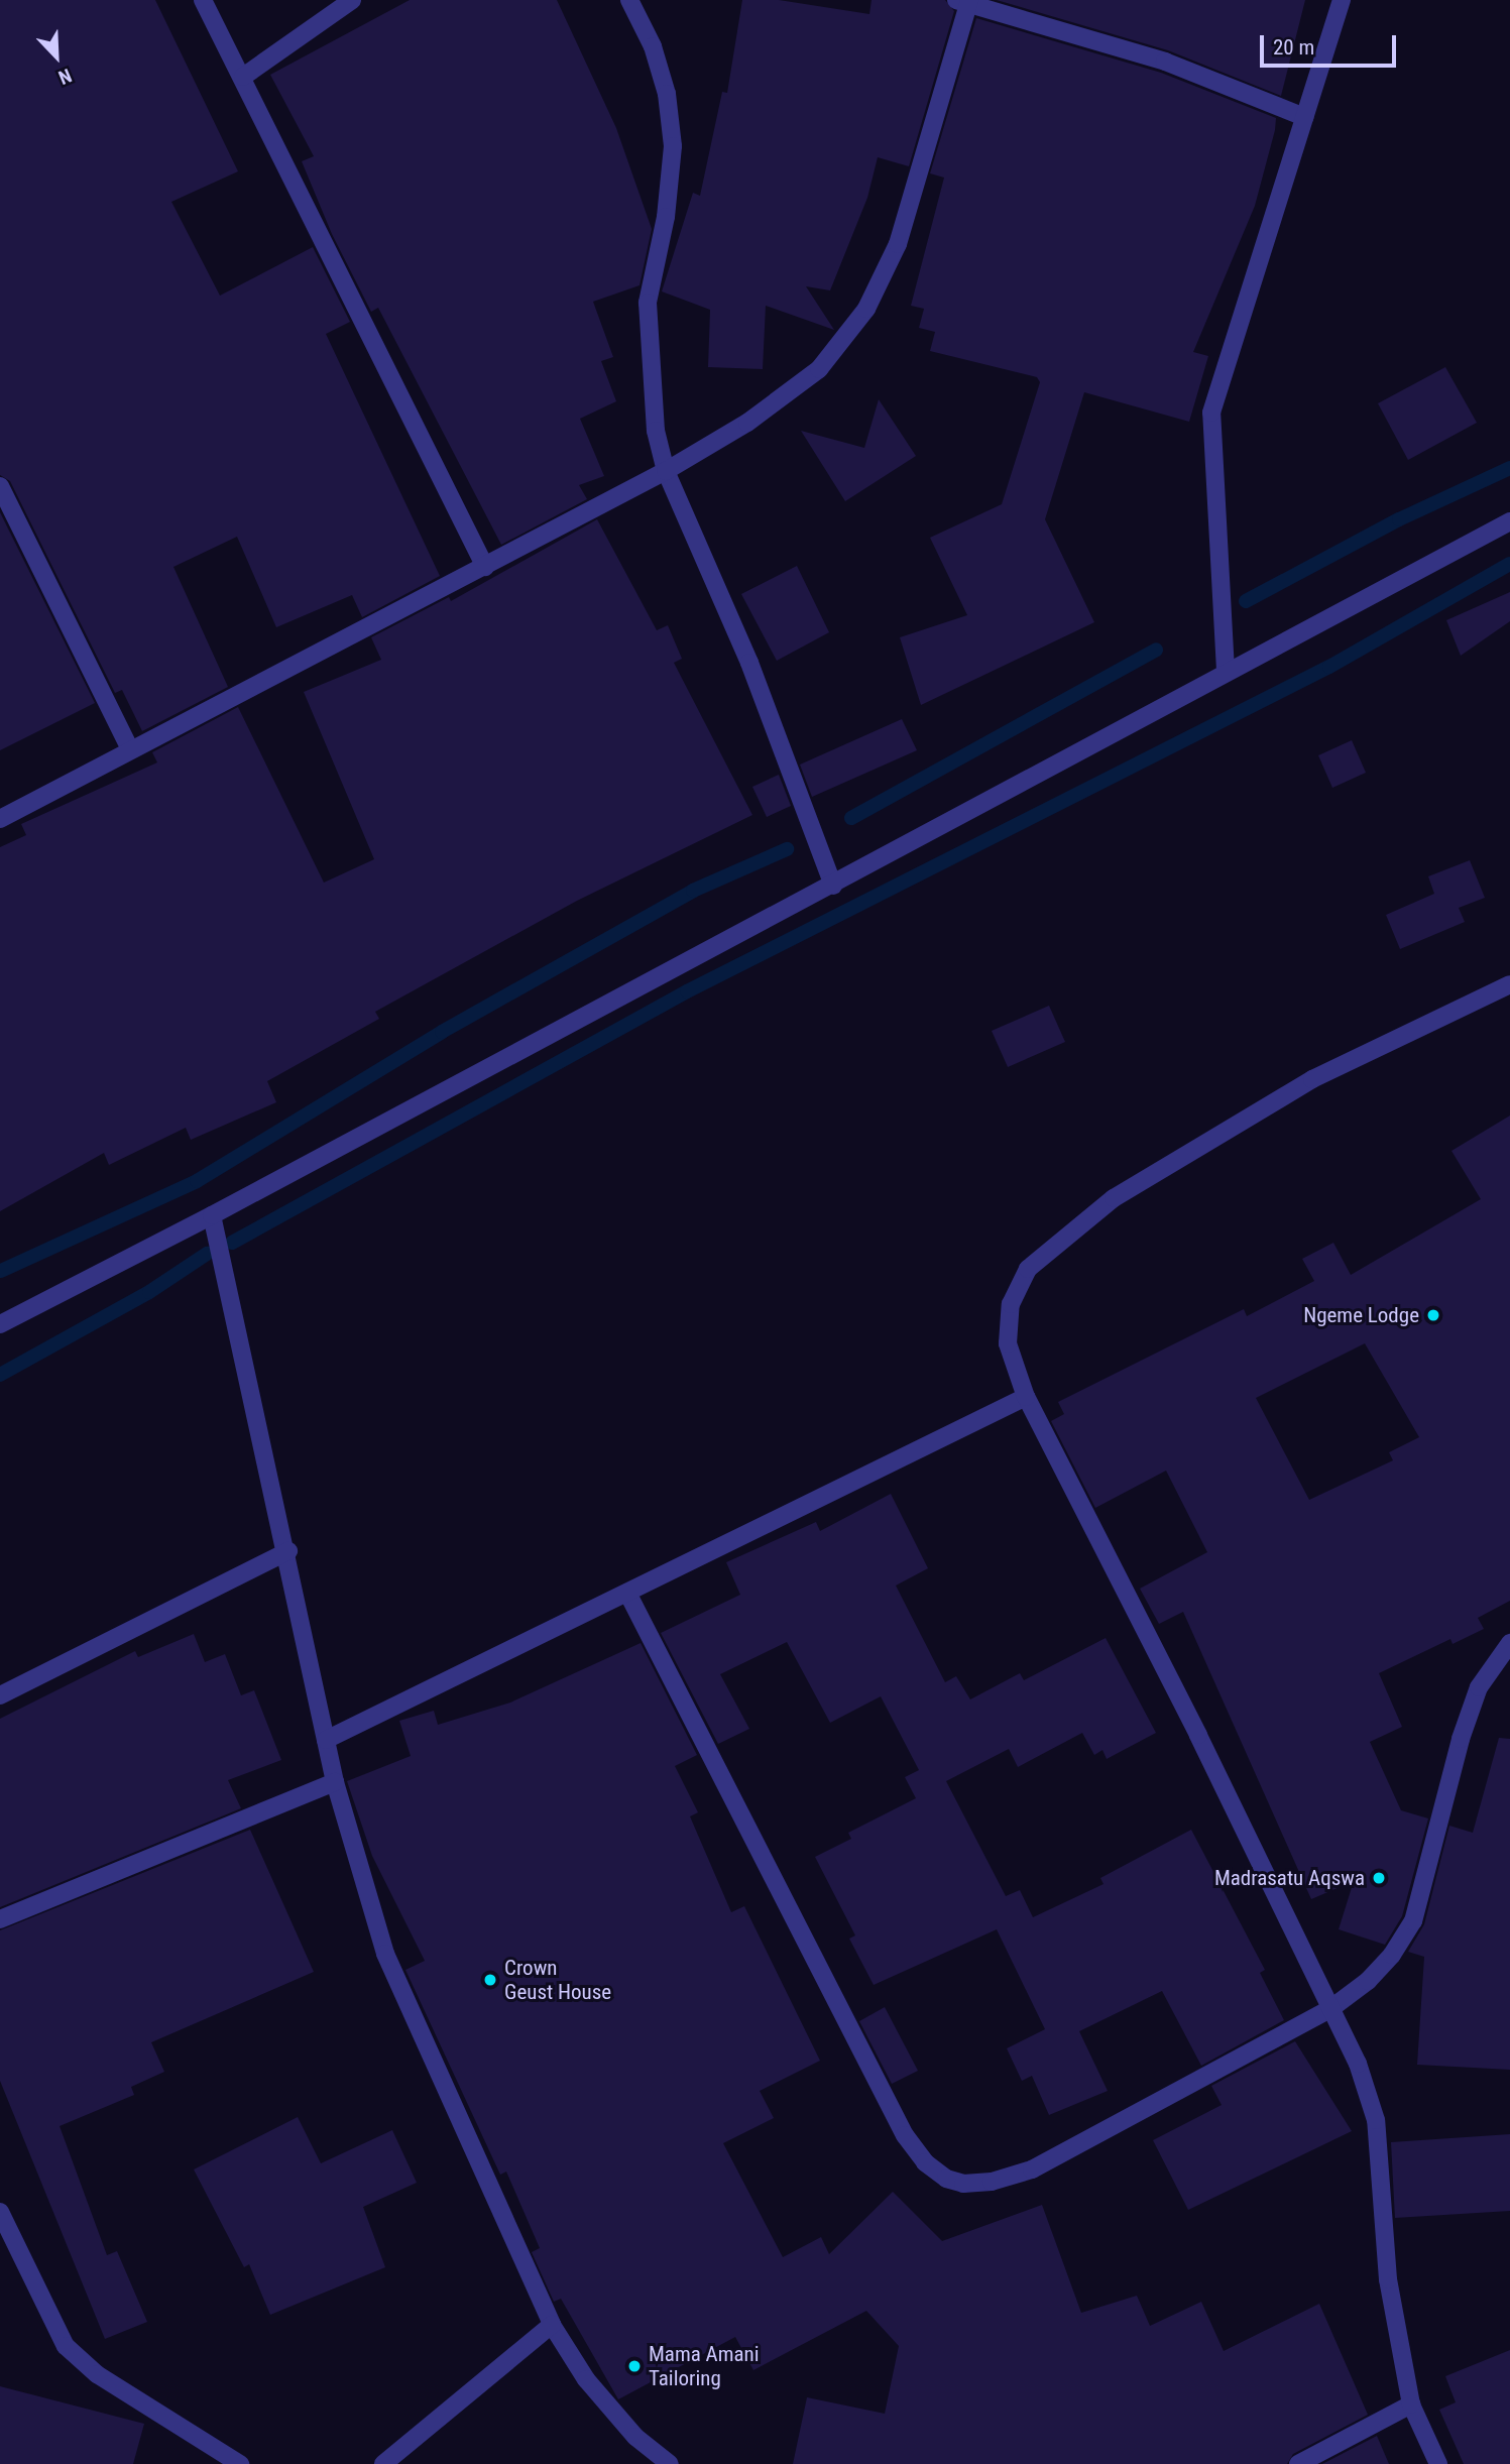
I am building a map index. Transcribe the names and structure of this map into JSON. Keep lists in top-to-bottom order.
{
  "places": [
    "Ngeme Lodge",
    "Madrasatu Aqswa",
    "Crown Geust House",
    "Mama Amani Tailoring"
  ],
  "scale_bar": "20 m",
  "north": "bottom right"
}
